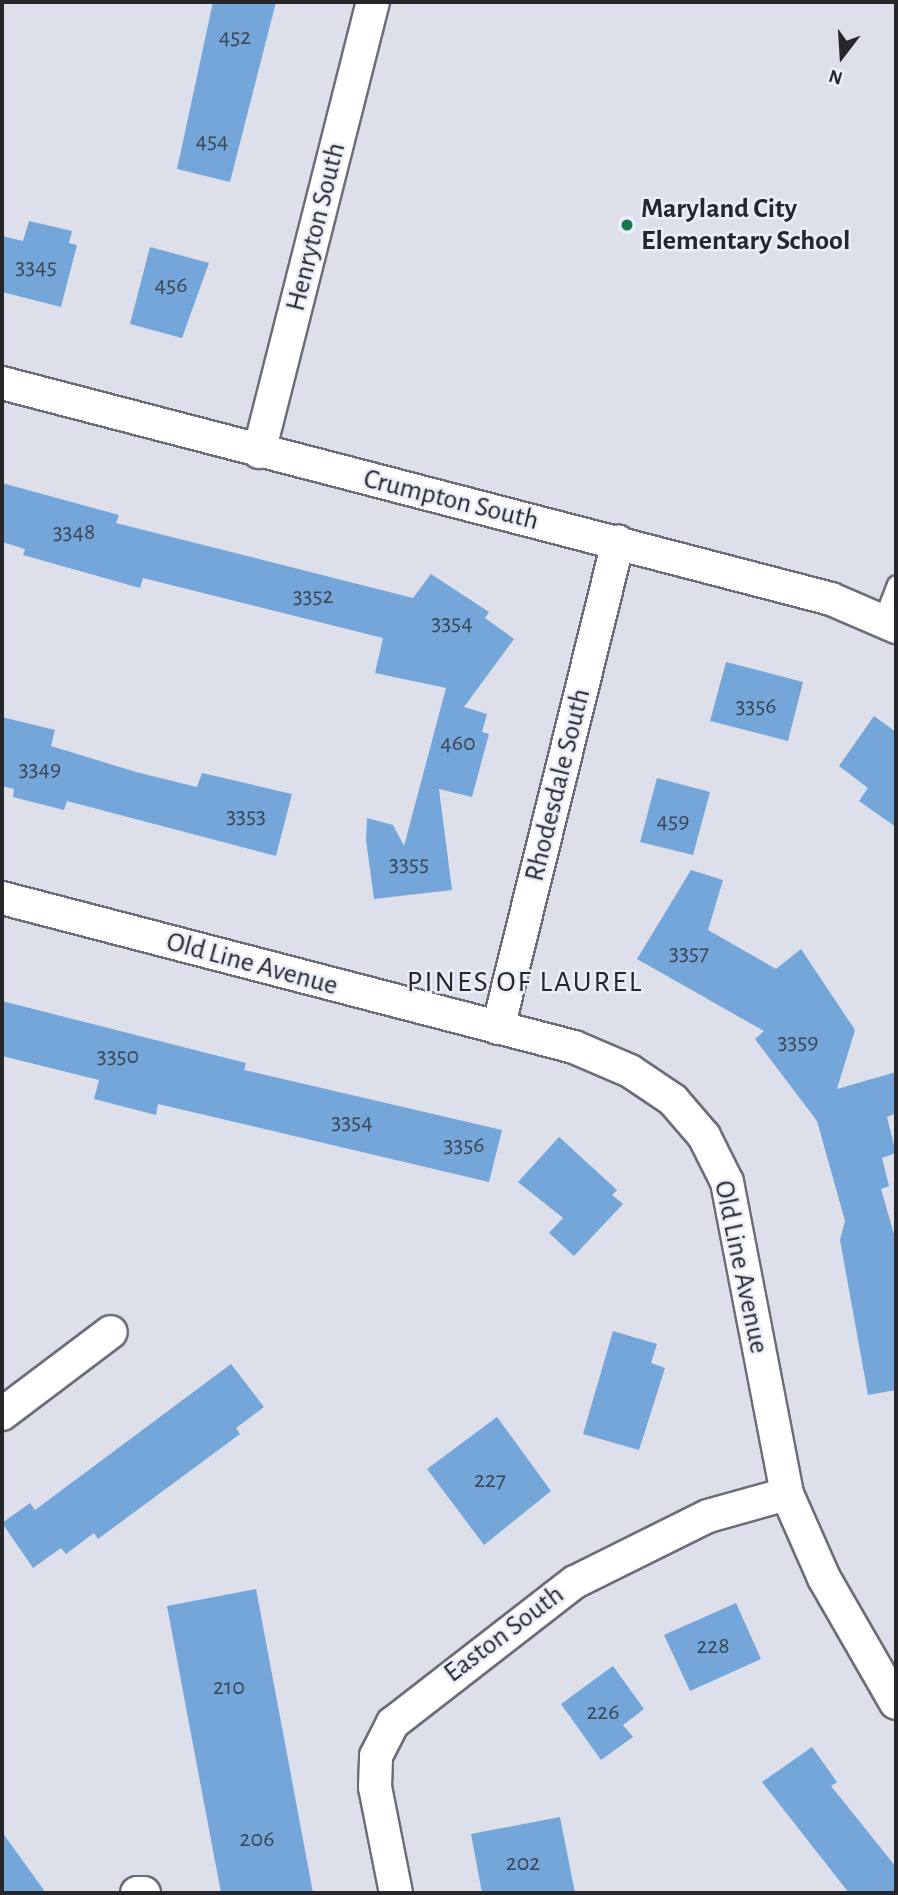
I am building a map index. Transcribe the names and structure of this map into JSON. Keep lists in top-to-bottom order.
{
  "streets": {
    "street": [
      "Henryton South",
      "Crumpton South",
      "Rhodesdale South",
      "Old Line Avenue",
      "Easton South"
    ]
  },
  "crossings": [
    ["Henryton South", "Crumpton South"],
    ["Crumpton South", "Rhodesdale South"],
    ["Rhodesdale South", "Old Line Avenue"],
    ["Old Line Avenue", "Easton South"]
  ],
  "districts": ["PINES OF LAUREL"],
  "places": ["Maryland City Elementary School"],
  "house_numbers": [
    "452",
    "454",
    "3345",
    "456",
    "3348",
    "3352",
    "3354",
    "3356",
    "460",
    "3349",
    "3353",
    "459",
    "3355",
    "3357",
    "3359",
    "3350",
    "3354",
    "3356",
    "227",
    "228",
    "210",
    "226",
    "206",
    "202"
  ],
  "north": "bottom"
}
